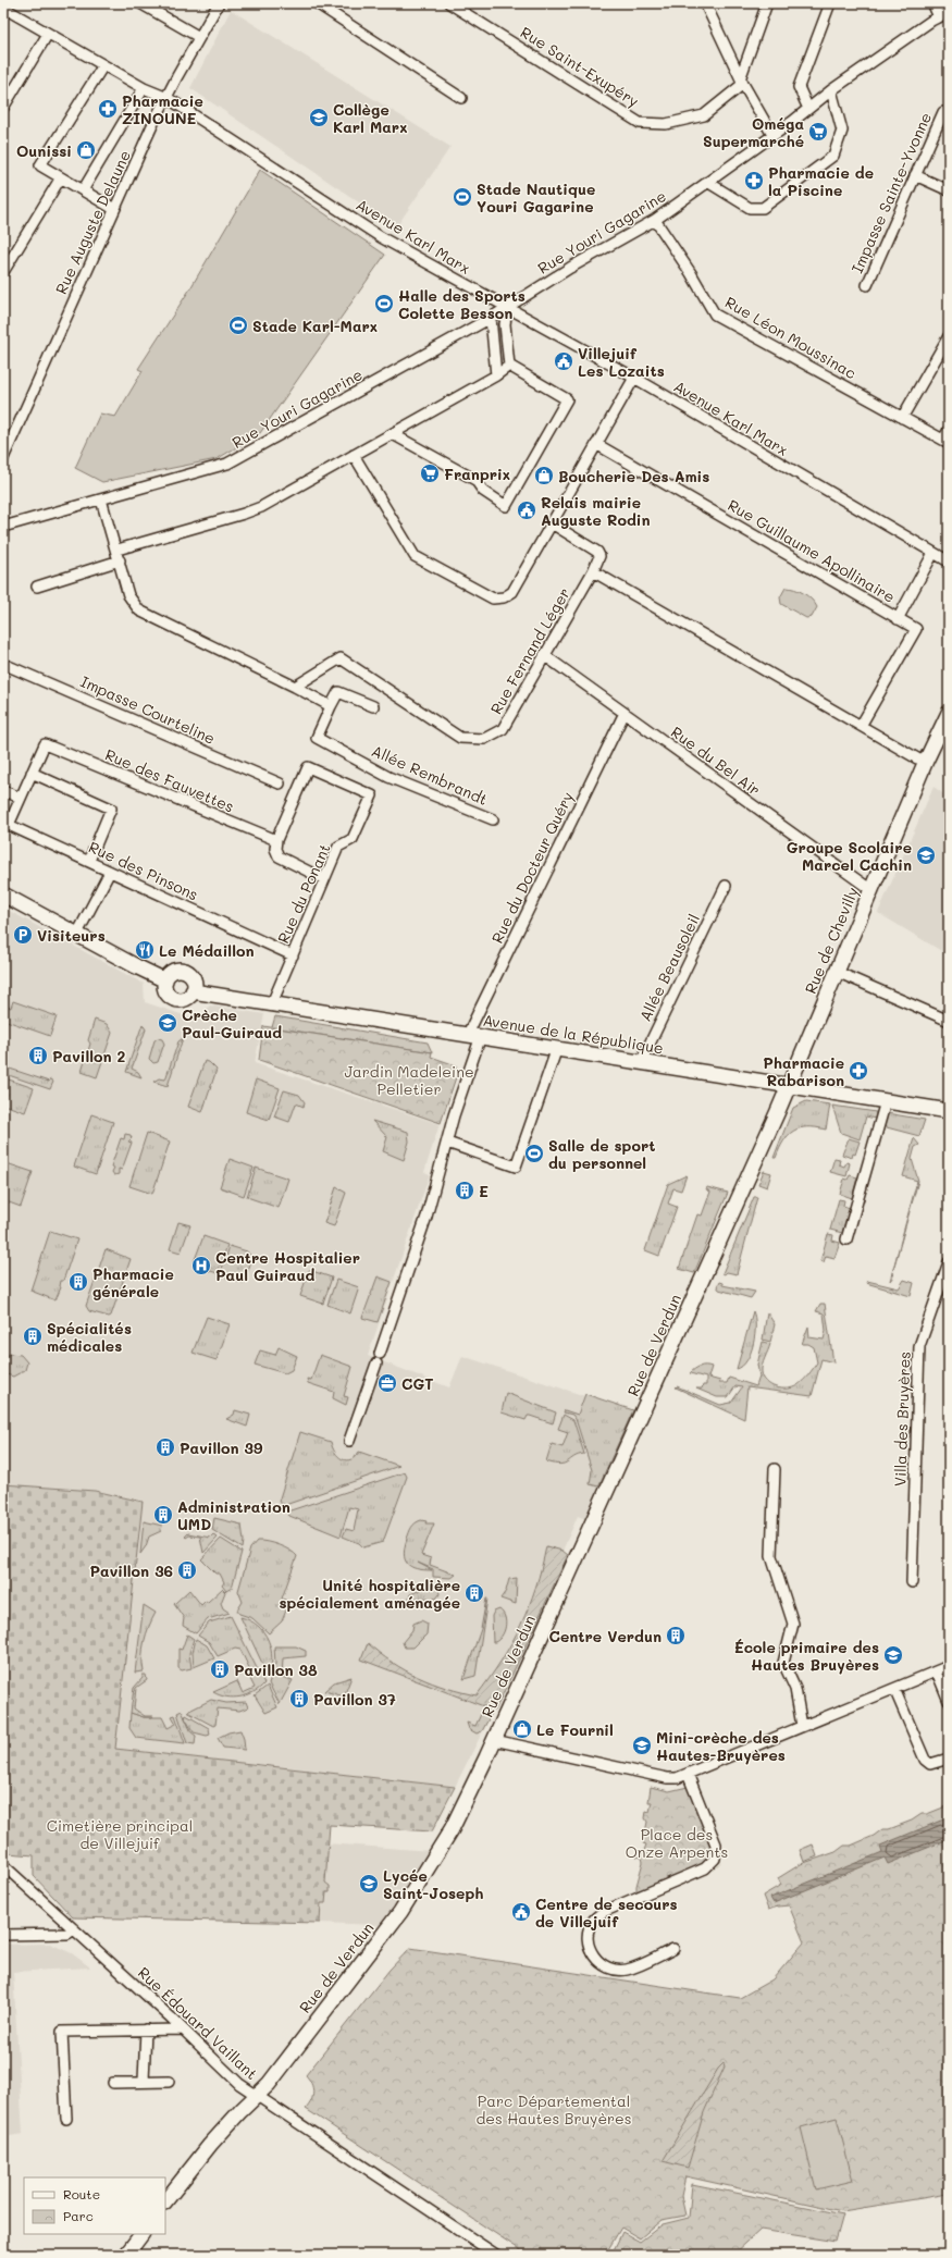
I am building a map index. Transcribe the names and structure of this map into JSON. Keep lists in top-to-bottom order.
{
  "streets": {
    "street": [
      "Rue Saint-Exupéry",
      "Impasse Sainte-Yvonne",
      "Rue Auguste Delaune",
      "Rue Youri Gagarine",
      "Avenue Karl Marx",
      "Rue Léon Moussinac",
      "Rue Guillaume Apollinaire",
      "Rue Fernand Léger",
      "Impasse Courteline",
      "Rue du Bel Air",
      "Allée Rembrandt",
      "Rue des Fauvettes",
      "Rue du Docteur Quéry",
      "Rue des Pinsons",
      "Rue du Ponant",
      "Rue de Chevilly",
      "Allée Beausoleil",
      "Avenue de la République",
      "Rue de Verdun",
      "Villa des Bruyères",
      "Rue Édouard Vaillant"
    ]
  },
  "crossings": [
    ["Rue Auguste Delaune", "Avenue Karl Marx"],
    ["Rue Youri Gagarine", "Avenue Karl Marx"],
    ["Rue Youri Gagarine", "Rue Léon Moussinac"],
    ["Rue Fernand Léger", "Rue du Bel Air"],
    ["Rue du Bel Air", "Rue du Docteur Quéry"],
    ["Rue du Bel Air", "Rue de Chevilly"],
    ["Rue des Fauvettes", "Rue des Pinsons"],
    ["Rue des Fauvettes", "Rue du Ponant"],
    ["Rue du Docteur Quéry", "Avenue de la République"],
    ["Rue des Pinsons", "Rue du Ponant"],
    ["Rue du Ponant", "Avenue de la République"],
    ["Rue de Chevilly", "Avenue de la République"],
    ["Rue de Chevilly", "Rue de Verdun"],
    ["Allée Beausoleil", "Avenue de la République"],
    ["Avenue de la République", "Rue de Verdun"],
    ["Rue de Verdun", "Rue Édouard Vaillant"]
  ],
  "parks": [
    "Jardin Madeleine Pelletier",
    "Cimetière principal de Villejuif",
    "Place des Onze Arpents",
    "Parc Départemental des Hautes Bruyères"
  ],
  "places": {
    "pharmacy": ["Pharmacie ZINOUNE", "Pharmacie de la Piscine", "Pharmacie Rabarison"],
    "school or university": [
      "Collège Karl Marx",
      "Groupe Scolaire Marcel Cachin",
      "Crèche Paul-Guiraud",
      "École primaire des Hautes Bruyères",
      "Mini-crèche des Hautes-Bruyères",
      "Lycée Saint-Joseph"
    ],
    "supermarket": ["Oméga Supermarché", "Franprix"],
    "shop": ["Ounissi", "Boucherie Des Amis", "Le Fournil"],
    "sports": [
      "Stade Nautique Youri Gagarine",
      "Halle des Sports Colette Besson",
      "Stade Karl-Marx",
      "Salle de sport du personnel"
    ],
    "public building": ["Villejuif Les Lozaits", "Relais mairie Auguste Rodin", "Centre de secours de Villejuif"],
    "parking": ["Visiteurs"],
    "restaurant": ["Le Médaillon"],
    "building": [
      "Pavillon 2",
      "E",
      "Pharmacie générale",
      "Spécialités médicales",
      "Pavillon 39",
      "Administration UMD",
      "Pavillon 36",
      "Unité hospitalière spécialement aménagée",
      "Centre Verdun",
      "Pavillon 38",
      "Pavillon 37"
    ],
    "hospital": ["Centre Hospitalier Paul Guiraud"],
    "office": ["CGT"]
  },
  "legend": ["Route", "Parc"]
}
